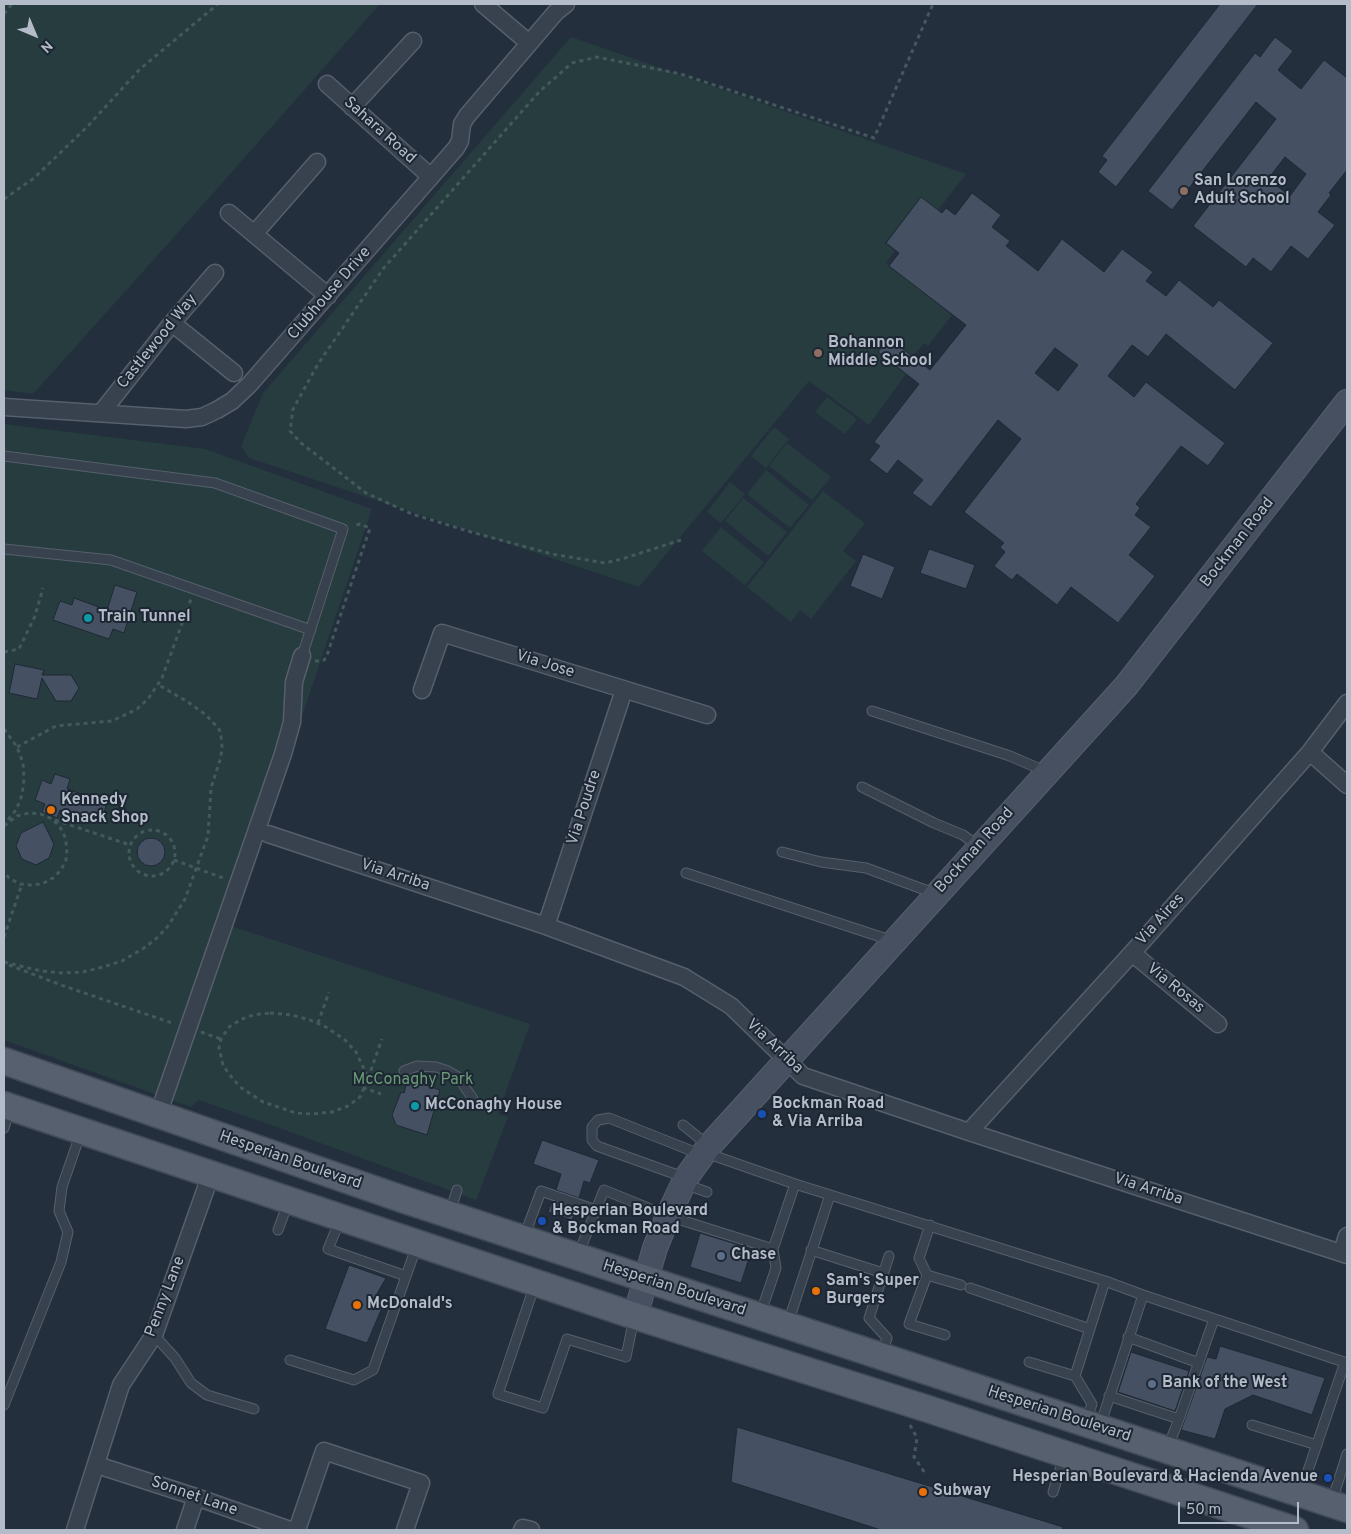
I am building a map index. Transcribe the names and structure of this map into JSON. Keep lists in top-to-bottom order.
{
  "streets": {
    "main road": ["Hesperian Boulevard"],
    "street": [
      "Sahara Road",
      "Clubhouse Drive",
      "Castlewood Way",
      "Bockman Road",
      "Via Jose",
      "Via Poudre",
      "Via Arriba",
      "Via Aires",
      "Via Rosas",
      "Penny Lane",
      "Sonnet Lane"
    ]
  },
  "crossings": [
    ["Sahara Road", "Clubhouse Drive"],
    ["Clubhouse Drive", "Castlewood Way"],
    ["Bockman Road", "Via Arriba"],
    ["Bockman Road", "Hesperian Boulevard"],
    ["Via Jose", "Via Poudre"],
    ["Via Poudre", "Via Arriba"],
    ["Via Arriba", "Via Aires"],
    ["Via Aires", "Via Rosas"],
    ["Penny Lane", "Sonnet Lane"]
  ],
  "parks": ["McConaghy Park"],
  "places": [
    "San Lorenzo Adult School",
    "Bohannon Middle School",
    "Train Tunnel",
    "Kennedy Snack Shop",
    "McConaghy House",
    "Bockman Road & Via Arriba",
    "Hesperian Boulevard & Bockman Road",
    "Chase",
    "Sam's Super Burgers",
    "McDonald's",
    "Bank of the West",
    "Hesperian Boulevard & Hacienda Avenue",
    "Subway"
  ],
  "scale_bar": "50 m",
  "north": "bottom right"
}
